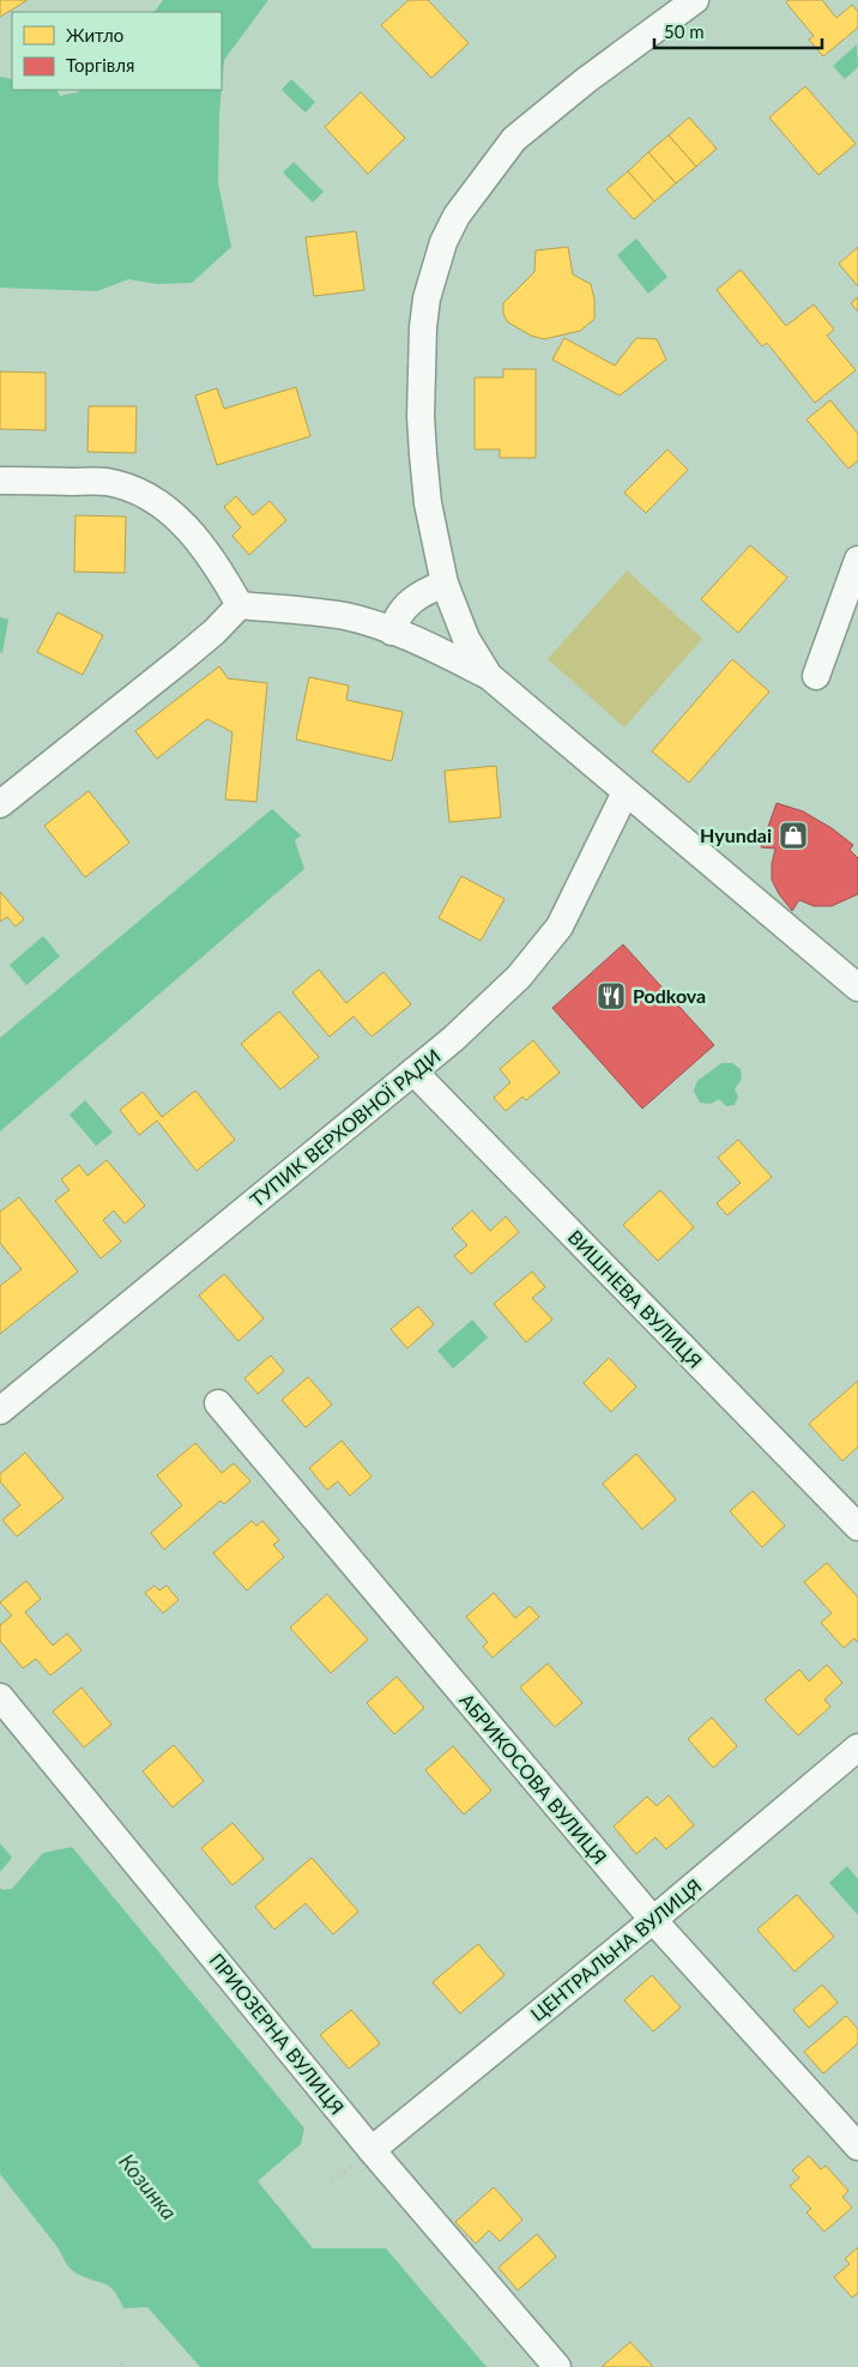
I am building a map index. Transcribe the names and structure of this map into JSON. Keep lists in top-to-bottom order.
{
  "streets": {
    "street": [
      "ТУПИК ВЕРХОВНОЇ РАДИ",
      "ВИШНЕВА ВУЛИЦЯ",
      "АБРИКОСОВА ВУЛИЦЯ",
      "ЦЕНТРАЛЬНА ВУЛИЦЯ",
      "ПРИОЗЕРНА ВУЛИЦЯ"
    ]
  },
  "crossings": [
    ["ТУПИК ВЕРХОВНОЇ РАДИ", "ВИШНЕВА ВУЛИЦЯ"],
    ["АБРИКОСОВА ВУЛИЦЯ", "ЦЕНТРАЛЬНА ВУЛИЦЯ"],
    ["ЦЕНТРАЛЬНА ВУЛИЦЯ", "ПРИОЗЕРНА ВУЛИЦЯ"]
  ],
  "water": ["Козинка"],
  "places": {
    "shop": ["Hyundai"],
    "restaurant": ["Podkova"]
  },
  "legend": ["Житло", "Торгівля"],
  "scale_bar": "50 m"
}
